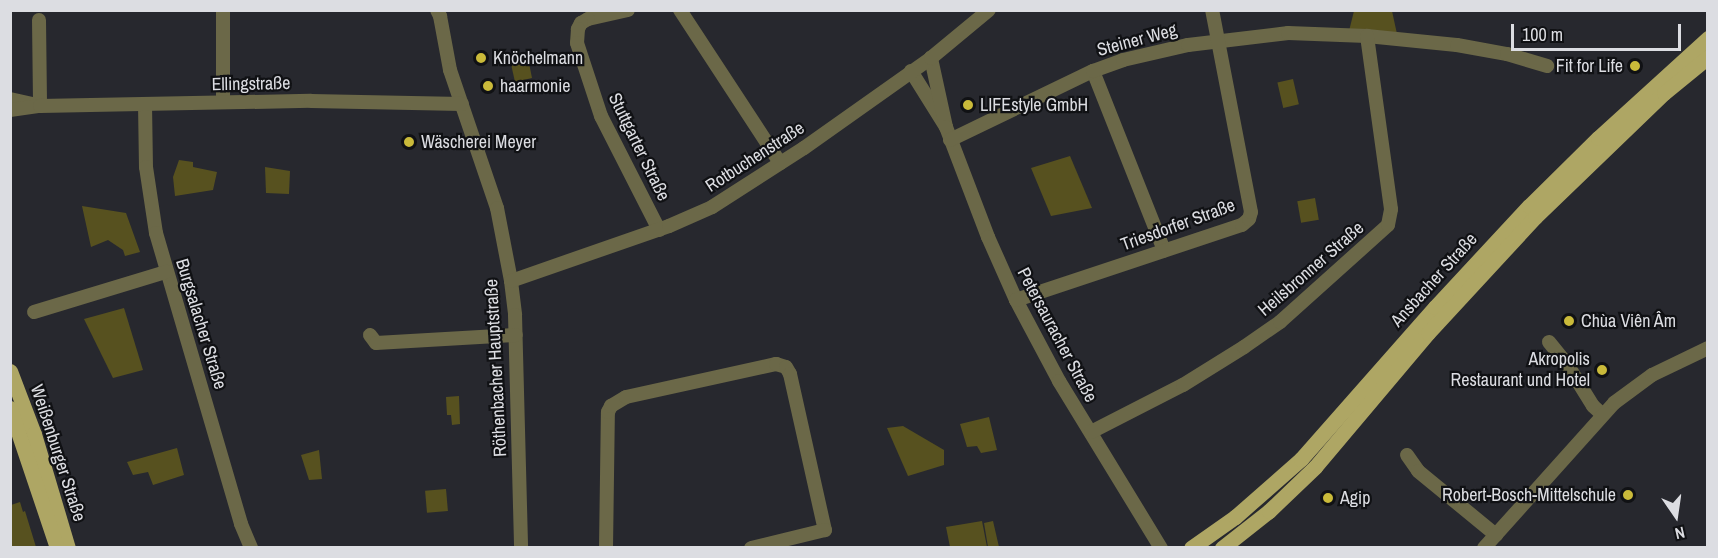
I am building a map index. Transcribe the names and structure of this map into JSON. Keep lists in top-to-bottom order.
{
  "streets": {
    "main road": ["Ansbacher Straße", "Weißenburger Straße"],
    "street": [
      "Steiner Weg",
      "Ellingstraße",
      "Stuttgarter Straße",
      "Rotbuchenstraße",
      "Triesdorfer Straße",
      "Heilsbronner Straße",
      "Burgsalacher Straße",
      "Petersauracher Straße",
      "Röthenbacher Hauptstraße"
    ]
  },
  "crossings": [
    ["Steiner Weg", "Triesdorfer Straße"],
    ["Steiner Weg", "Heilsbronner Straße"],
    ["Steiner Weg", "Petersauracher Straße"],
    ["Ellingstraße", "Burgsalacher Straße"],
    ["Ellingstraße", "Röthenbacher Hauptstraße"],
    ["Stuttgarter Straße", "Rotbuchenstraße"],
    ["Rotbuchenstraße", "Petersauracher Straße"],
    ["Rotbuchenstraße", "Röthenbacher Hauptstraße"],
    ["Triesdorfer Straße", "Petersauracher Straße"],
    ["Heilsbronner Straße", "Petersauracher Straße"]
  ],
  "places": [
    "Knöchelmann",
    "Fit for Life",
    "haarmonie",
    "LIFEstyle GmbH",
    "Wäscherei Meyer",
    "Chùa Viên Âm",
    "Akropolis Restaurant und Hotel",
    "Robert-Bosch-Mittelschule",
    "Agip"
  ],
  "scale_bar": "100 m",
  "north": "bottom"
}
